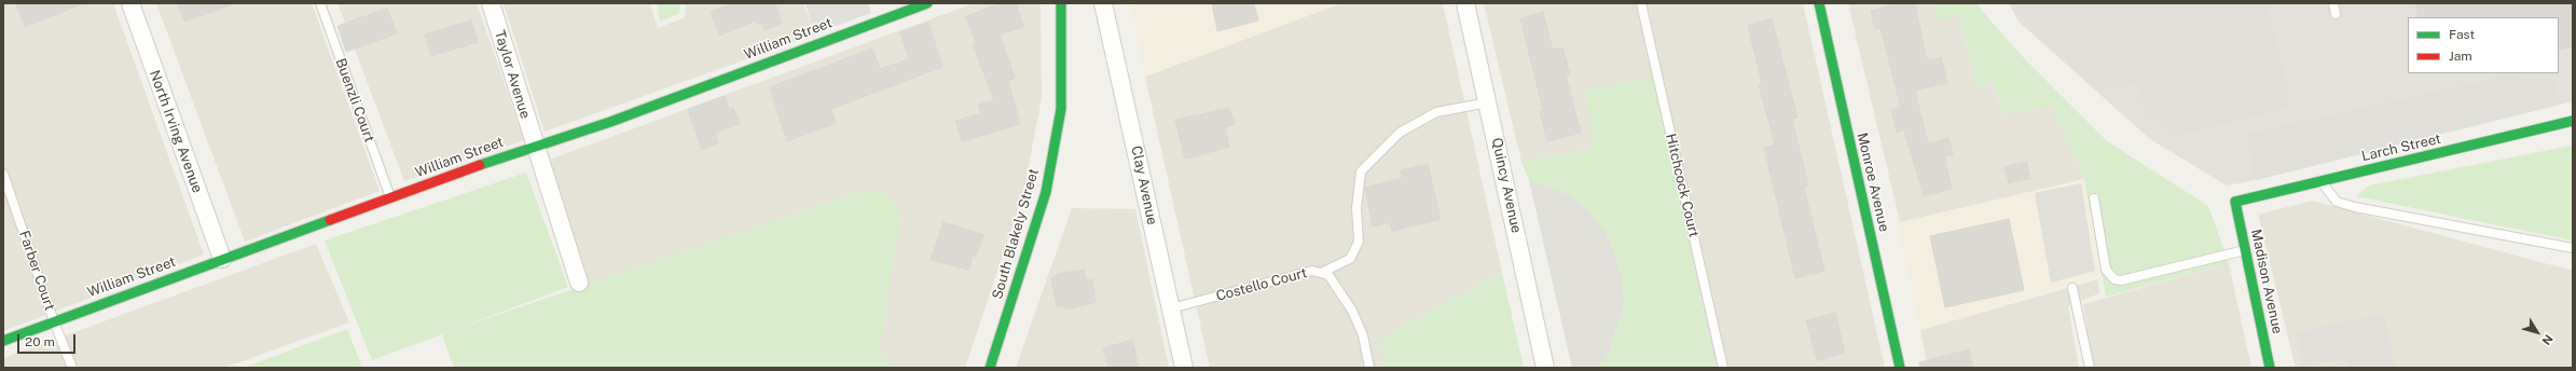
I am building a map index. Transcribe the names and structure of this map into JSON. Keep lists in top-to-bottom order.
{
  "streets": {
    "street": [
      "William Street",
      "Taylor Avenue",
      "North Irving Avenue",
      "Larch Street",
      "Monroe Avenue",
      "Clay Avenue",
      "Quincy Avenue",
      "South Blakely Street",
      "Madison Avenue"
    ],
    "lane": [
      "Buenzli Court",
      "Hitchcock Court",
      "Farber Court",
      "Costello Court"
    ]
  },
  "crossings": [
    ["William Street", "Taylor Avenue"],
    ["William Street", "Buenzli Court"],
    ["William Street", "North Irving Avenue"],
    ["William Street", "Farber Court"],
    ["Larch Street", "Madison Avenue"],
    ["Clay Avenue", "Costello Court"]
  ],
  "legend": ["Fast", "Jam"],
  "scale_bar": "20 m",
  "north": "bottom right"
}
